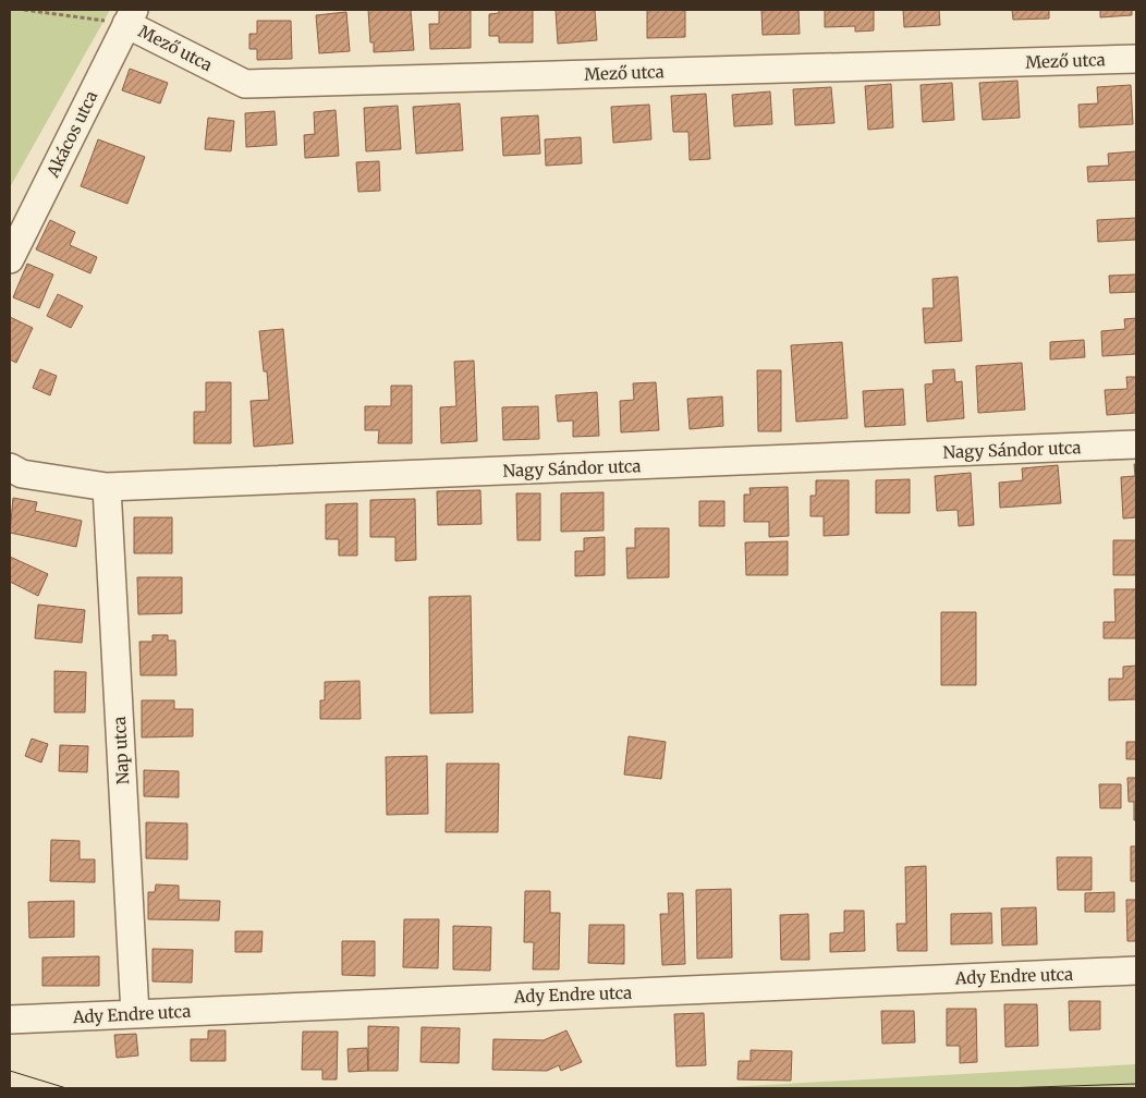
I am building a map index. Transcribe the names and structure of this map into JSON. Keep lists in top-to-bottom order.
{
  "streets": {
    "street": [
      "Mező utca",
      "Akácos utca",
      "Nagy Sándor utca",
      "Nap utca",
      "Ady Endre utca"
    ]
  },
  "crossings": [
    ["Mező utca", "Akácos utca"],
    ["Nagy Sándor utca", "Nap utca"],
    ["Nap utca", "Ady Endre utca"]
  ]
}
